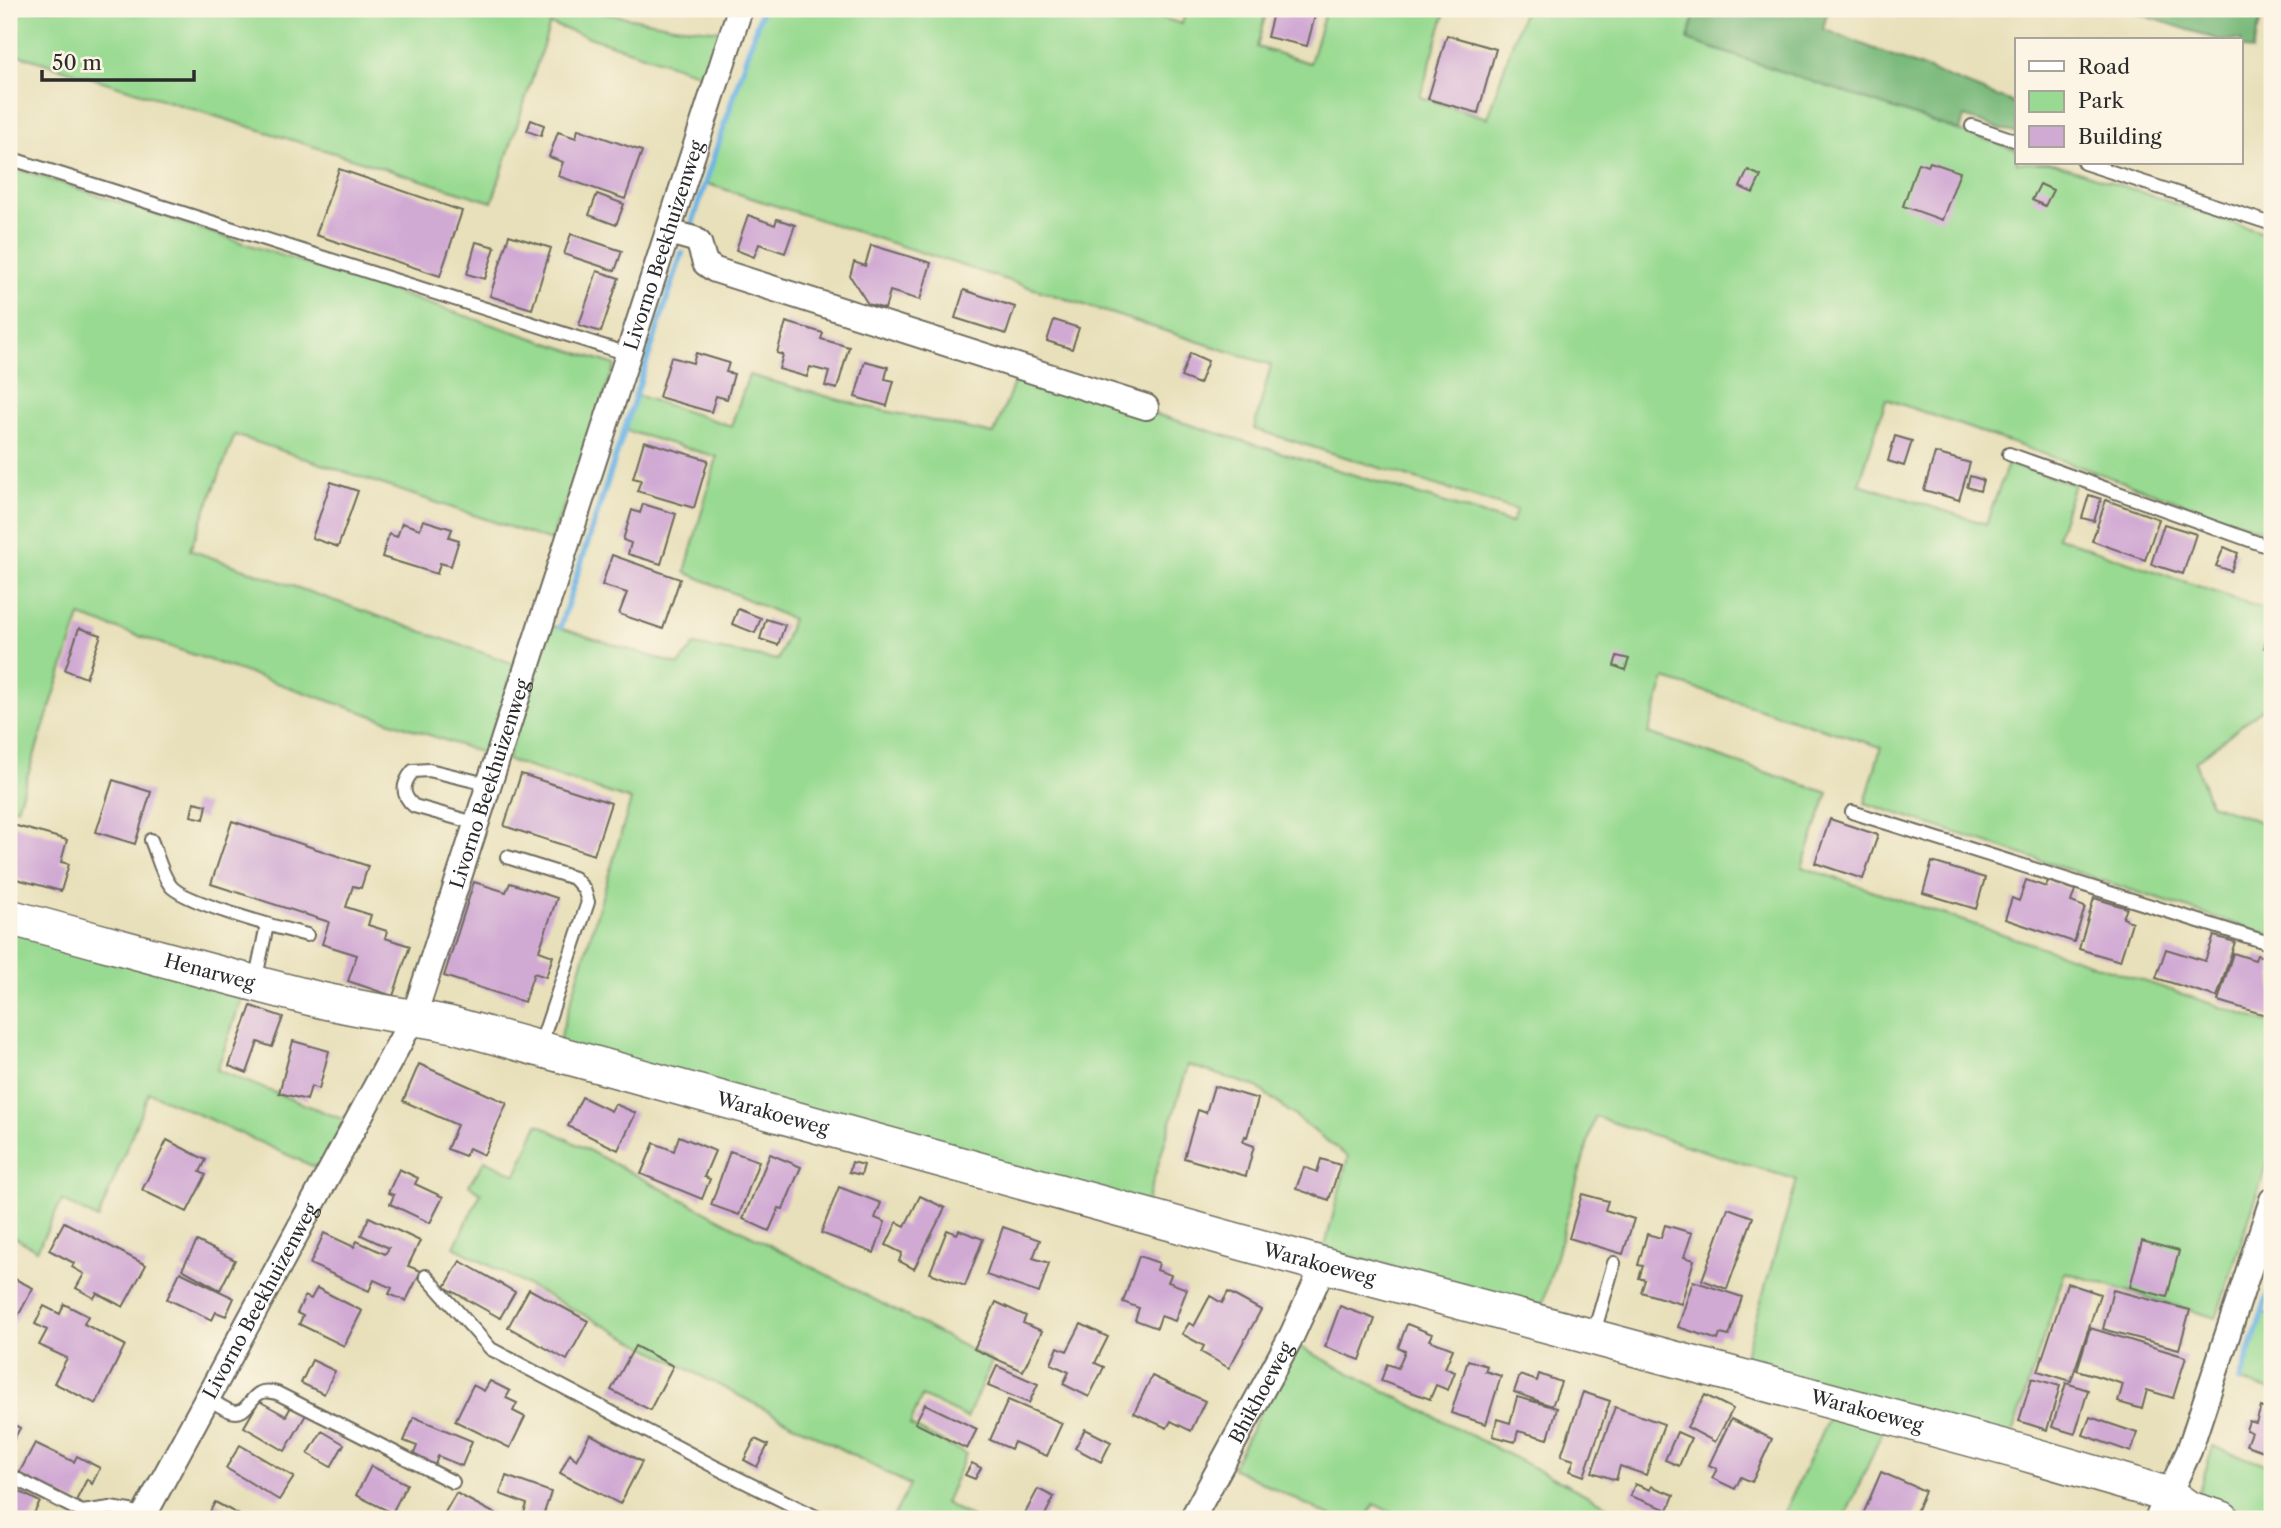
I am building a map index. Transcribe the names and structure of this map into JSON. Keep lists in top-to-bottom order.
{
  "streets": {
    "street": [
      "Livorno Beekhuizenweg",
      "Henarweg",
      "Warakoeweg",
      "Bhikhoeweg"
    ]
  },
  "crossings": [
    ["Livorno Beekhuizenweg", "Henarweg"],
    ["Livorno Beekhuizenweg", "Warakoeweg"],
    ["Henarweg", "Warakoeweg"],
    ["Warakoeweg", "Bhikhoeweg"]
  ],
  "legend": ["Road", "Park", "Building"],
  "scale_bar": "50 m"
}
